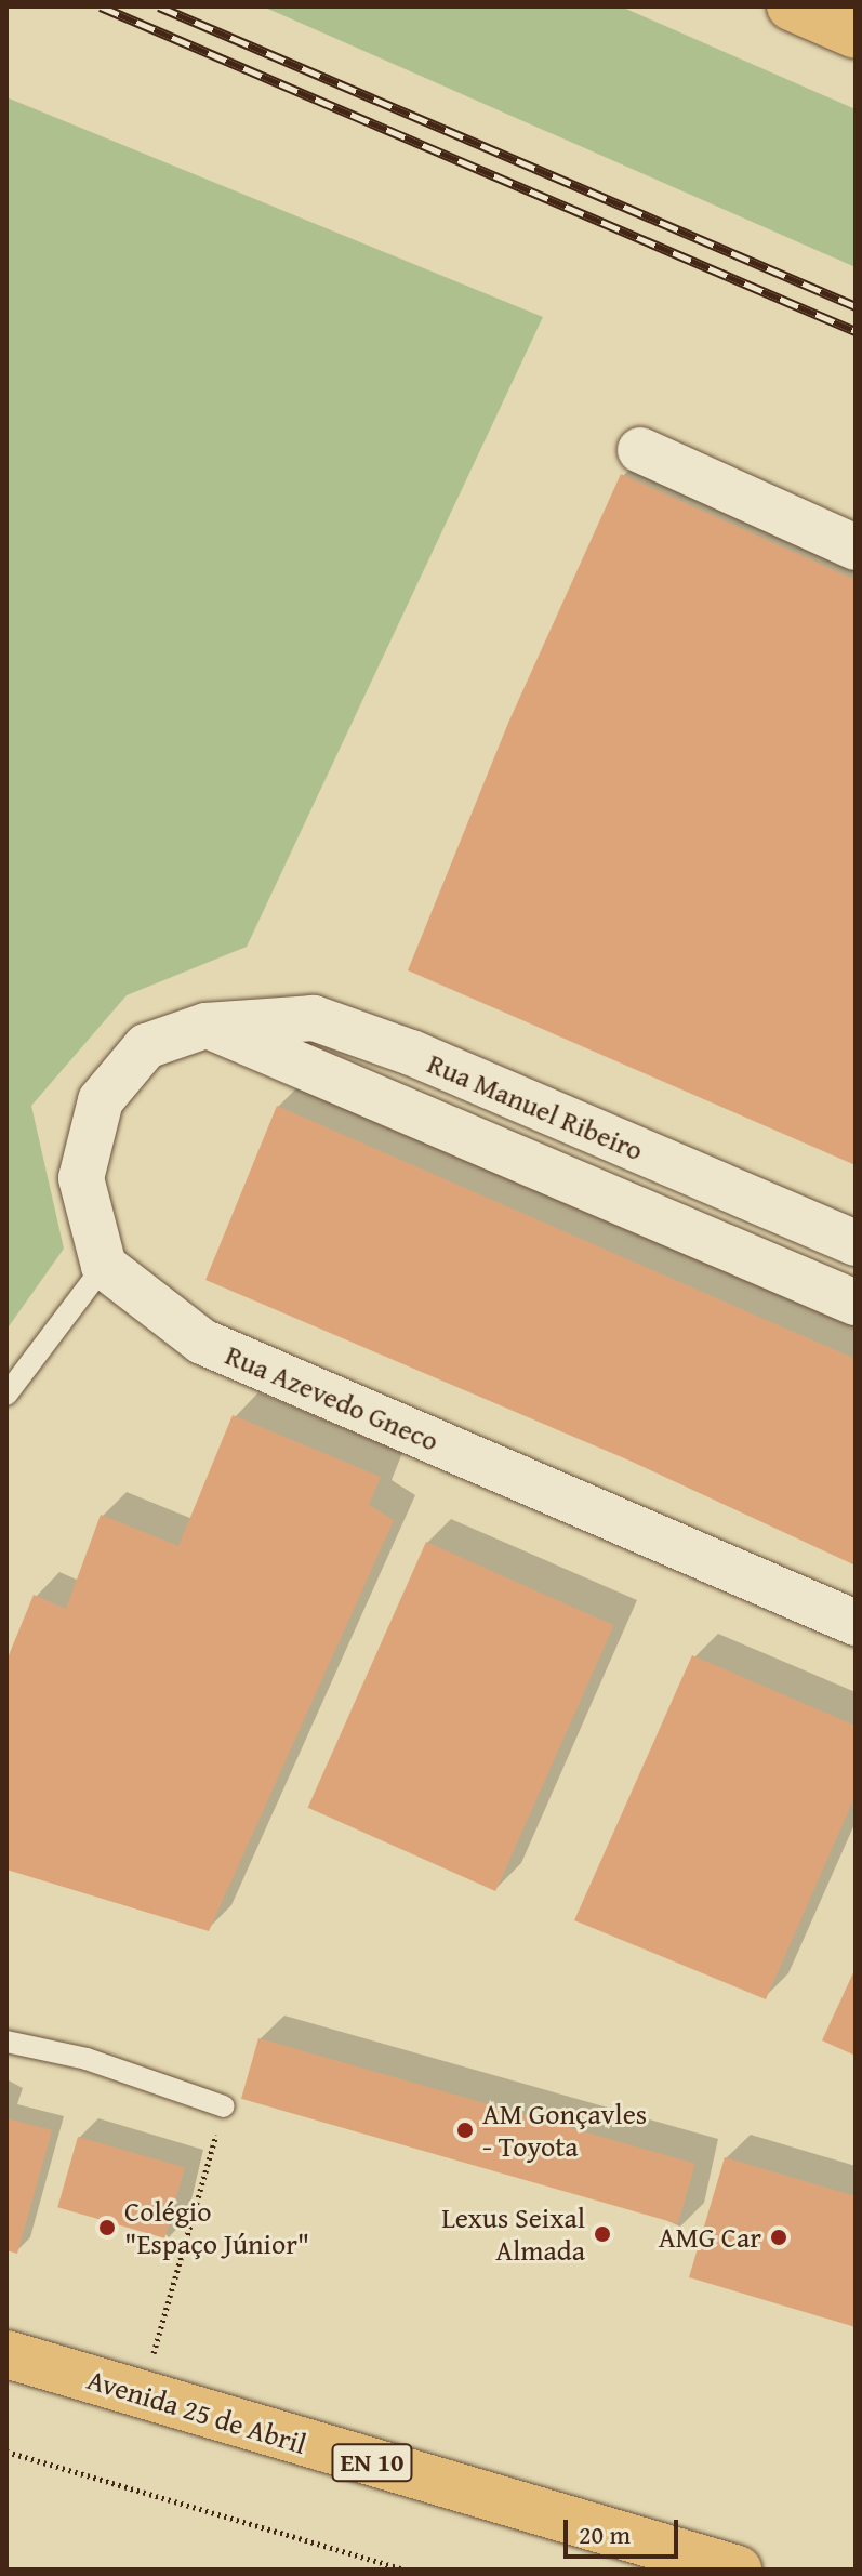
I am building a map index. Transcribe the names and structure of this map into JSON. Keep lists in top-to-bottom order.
{
  "streets": {
    "main road": ["Avenida 25 de Abril", "EN 10"],
    "street": ["Rua Manuel Ribeiro", "Rua Azevedo Gneco"]
  },
  "places": [
    "AM Gonçavles - Toyota",
    "Colégio \"Espaço Júnior\"",
    "Lexus Seixal Almada",
    "AMG Car"
  ],
  "scale_bar": "20 m"
}
